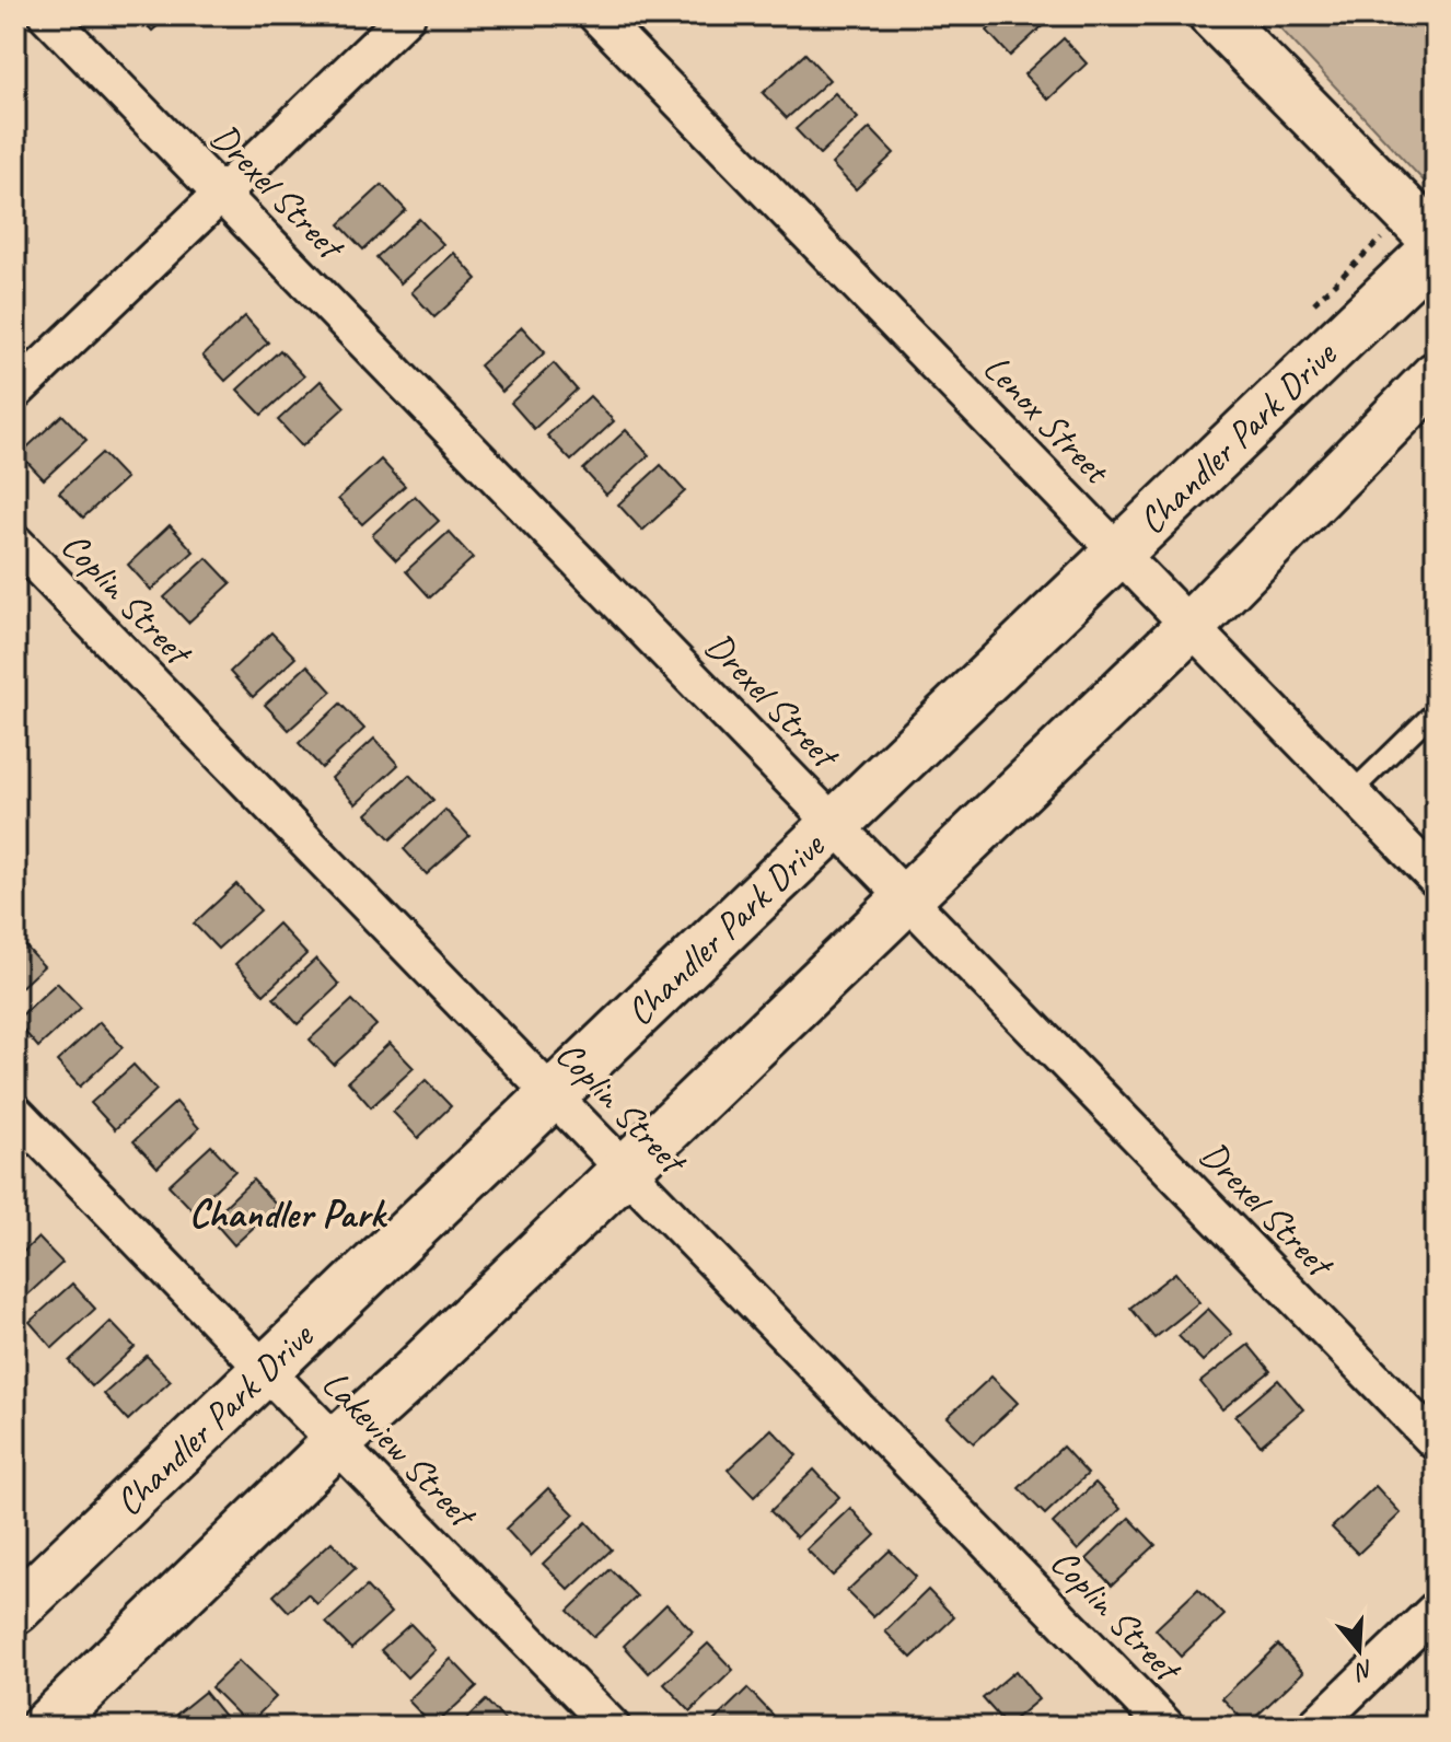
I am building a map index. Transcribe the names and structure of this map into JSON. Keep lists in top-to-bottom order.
{
  "streets": {
    "street": [
      "Drexel Street",
      "Lenox Street",
      "Chandler Park Drive",
      "Coplin Street",
      "Lakeview Street"
    ]
  },
  "crossings": [
    ["Drexel Street", "Chandler Park Drive"],
    ["Lenox Street", "Chandler Park Drive"],
    ["Chandler Park Drive", "Coplin Street"],
    ["Chandler Park Drive", "Lakeview Street"]
  ],
  "districts": ["Chandler Park"],
  "north": "bottom"
}
